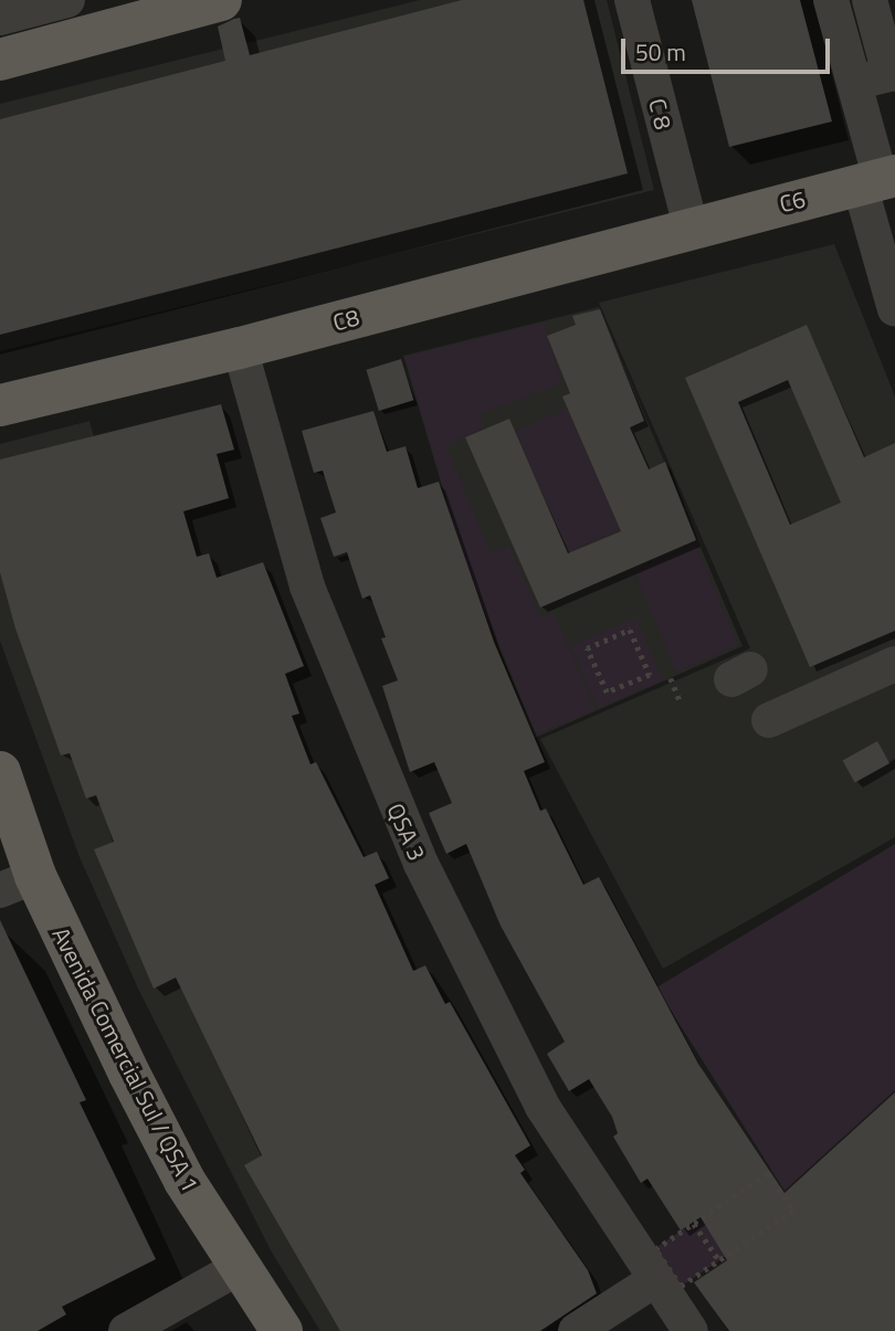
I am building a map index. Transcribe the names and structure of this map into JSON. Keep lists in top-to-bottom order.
{
  "streets": {
    "main road": ["C6", "C8", "Avenida Comercial Sul / QSA 1"],
    "street": ["C 8", "QSA 3"]
  },
  "crossings": [
    ["C 8", "C6"],
    ["C 8", "C8"],
    ["C6", "C8"],
    ["C8", "QSA 3"]
  ],
  "scale_bar": "50 m"
}
